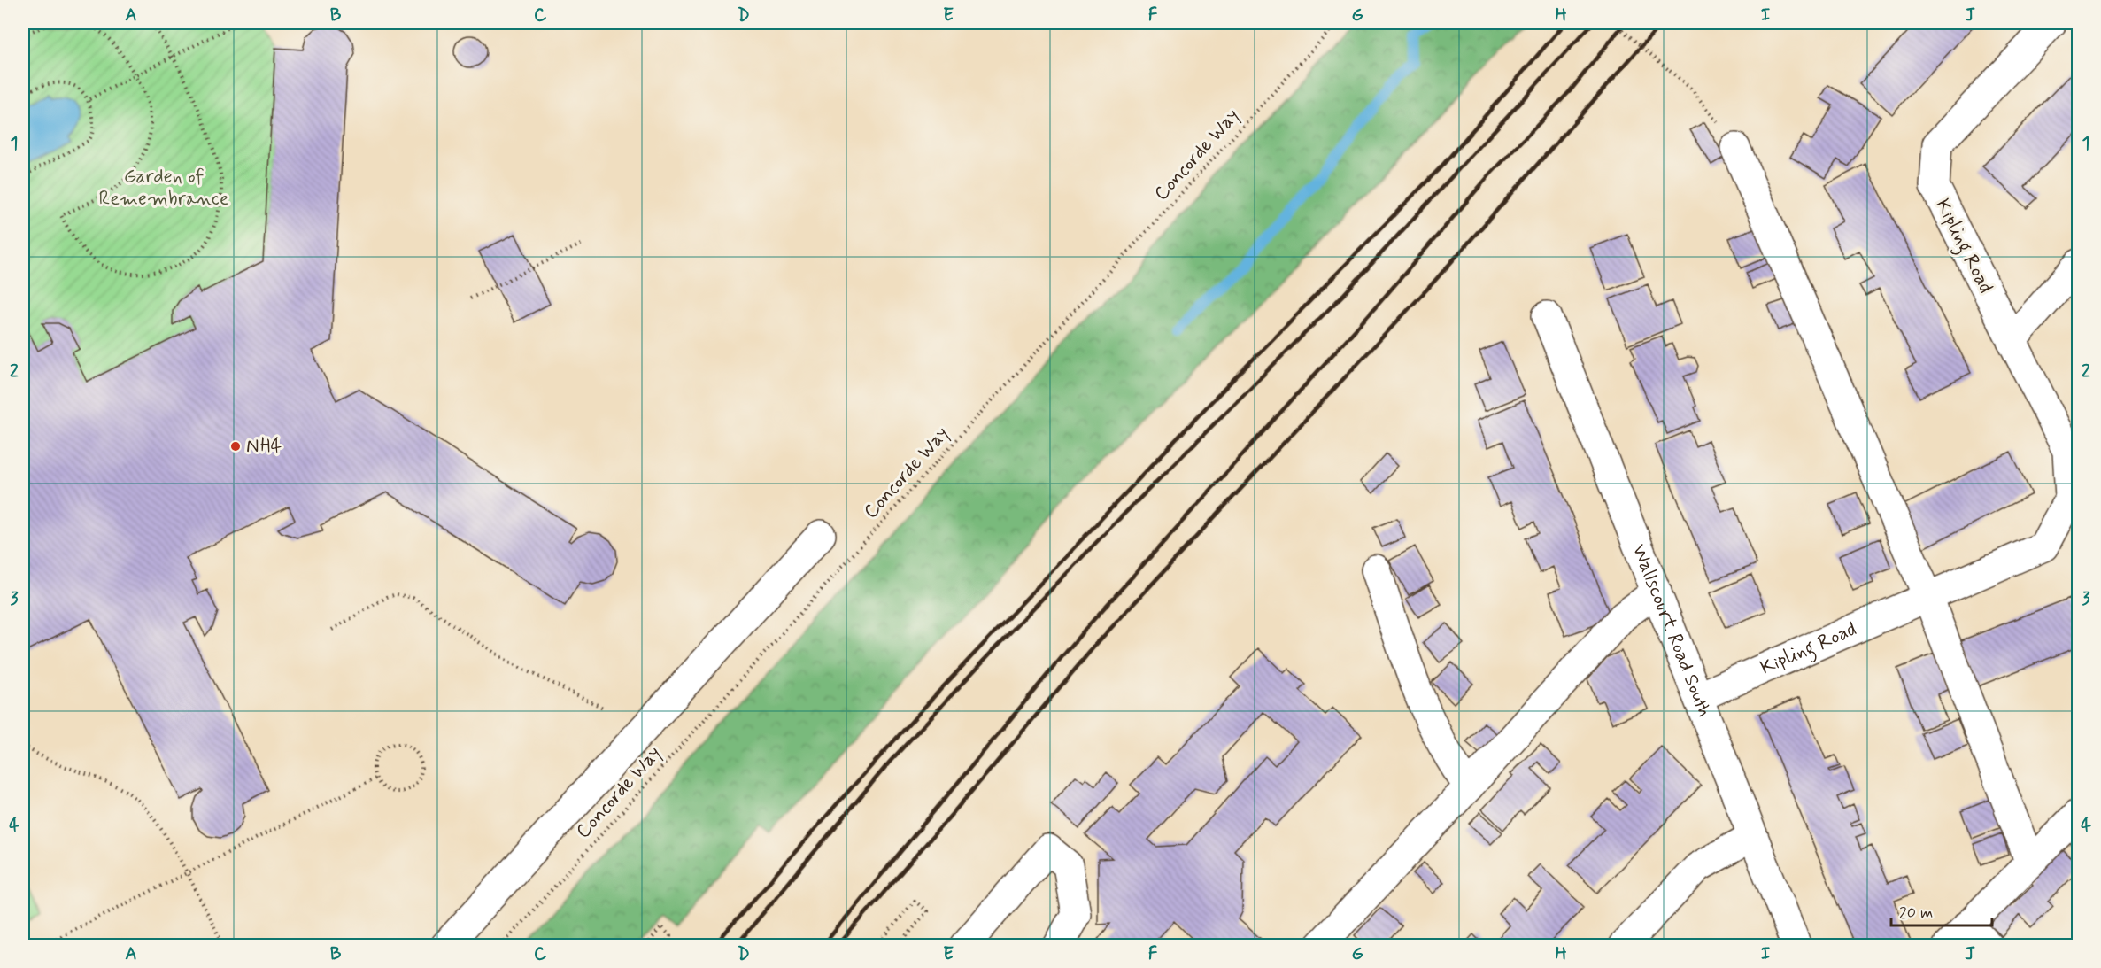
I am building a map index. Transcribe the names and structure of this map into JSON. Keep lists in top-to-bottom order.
{
  "streets": {
    "street": ["Kipling Road", "Wallscourt Road South"],
    "path": ["Concorde Way"]
  },
  "crossings": [
    ["Kipling Road", "Wallscourt Road South"]
  ],
  "parks": ["Garden of Remembrance"],
  "places": ["NH4"],
  "scale_bar": "20 m",
  "grid": {
    "columns": [
      "A",
      "B",
      "C",
      "D",
      "E",
      "F",
      "G",
      "H",
      "I",
      "J"
    ],
    "rows": [
      "1",
      "2",
      "3",
      "4"
    ]
  }
}
